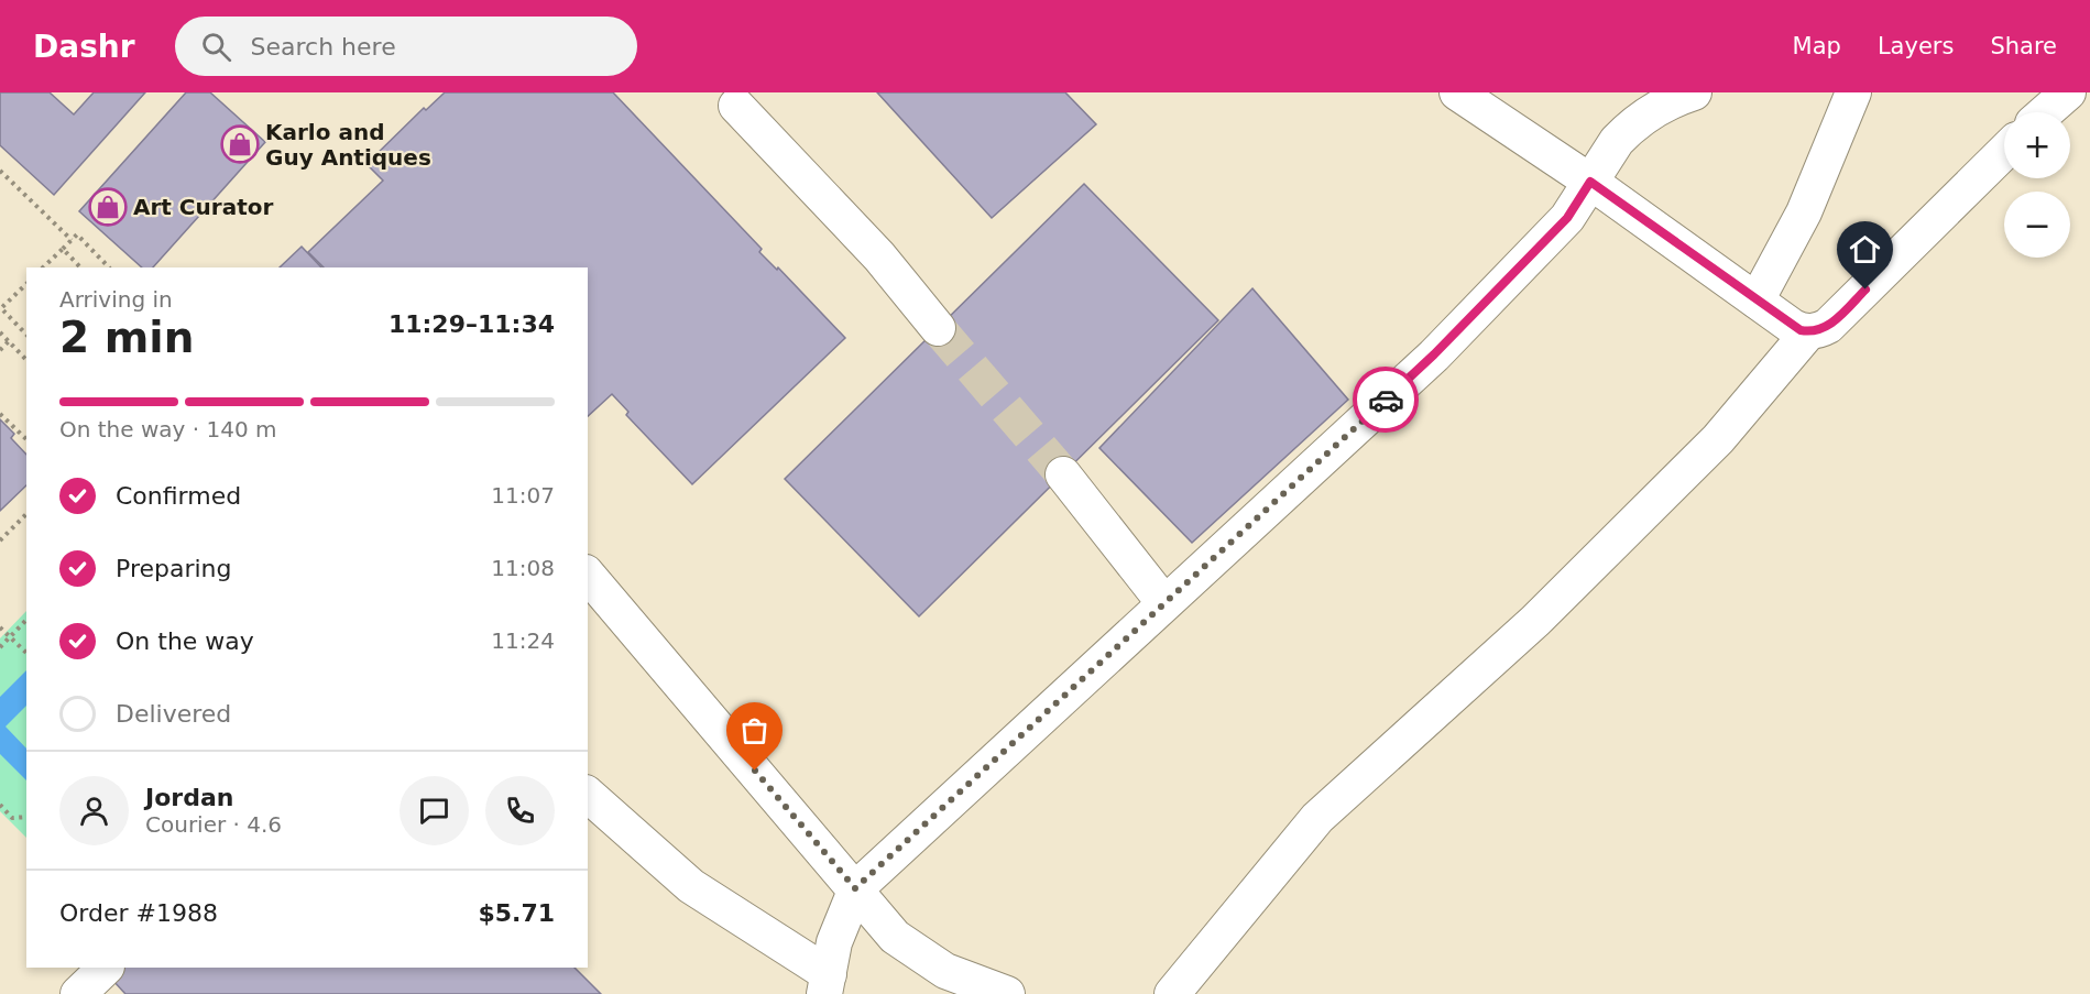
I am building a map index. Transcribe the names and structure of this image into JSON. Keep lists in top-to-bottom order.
{
  "places": {
    "shop": ["Karlo and Guy Antiques", "Art Curator"]
  },
  "page": {
    "header": "Dashr",
    "search": "Search here",
    "nav": ["Map", "Layers", "Share"],
    "map_buttons": ["+", "−"],
    "heading": ["2 min", "Arriving in", "11:29–11:34"],
    "panel": [
      "Jordan",
      "Courier · 4.6",
      "Order #1988",
      "$5.71"
    ],
    "bar": "On the way · 140 m",
    "list": [
      ["Confirmed", "11:07"],
      ["Preparing", "11:08"],
      ["On the way", "11:24"],
      "Delivered"
    ]
  }
}
